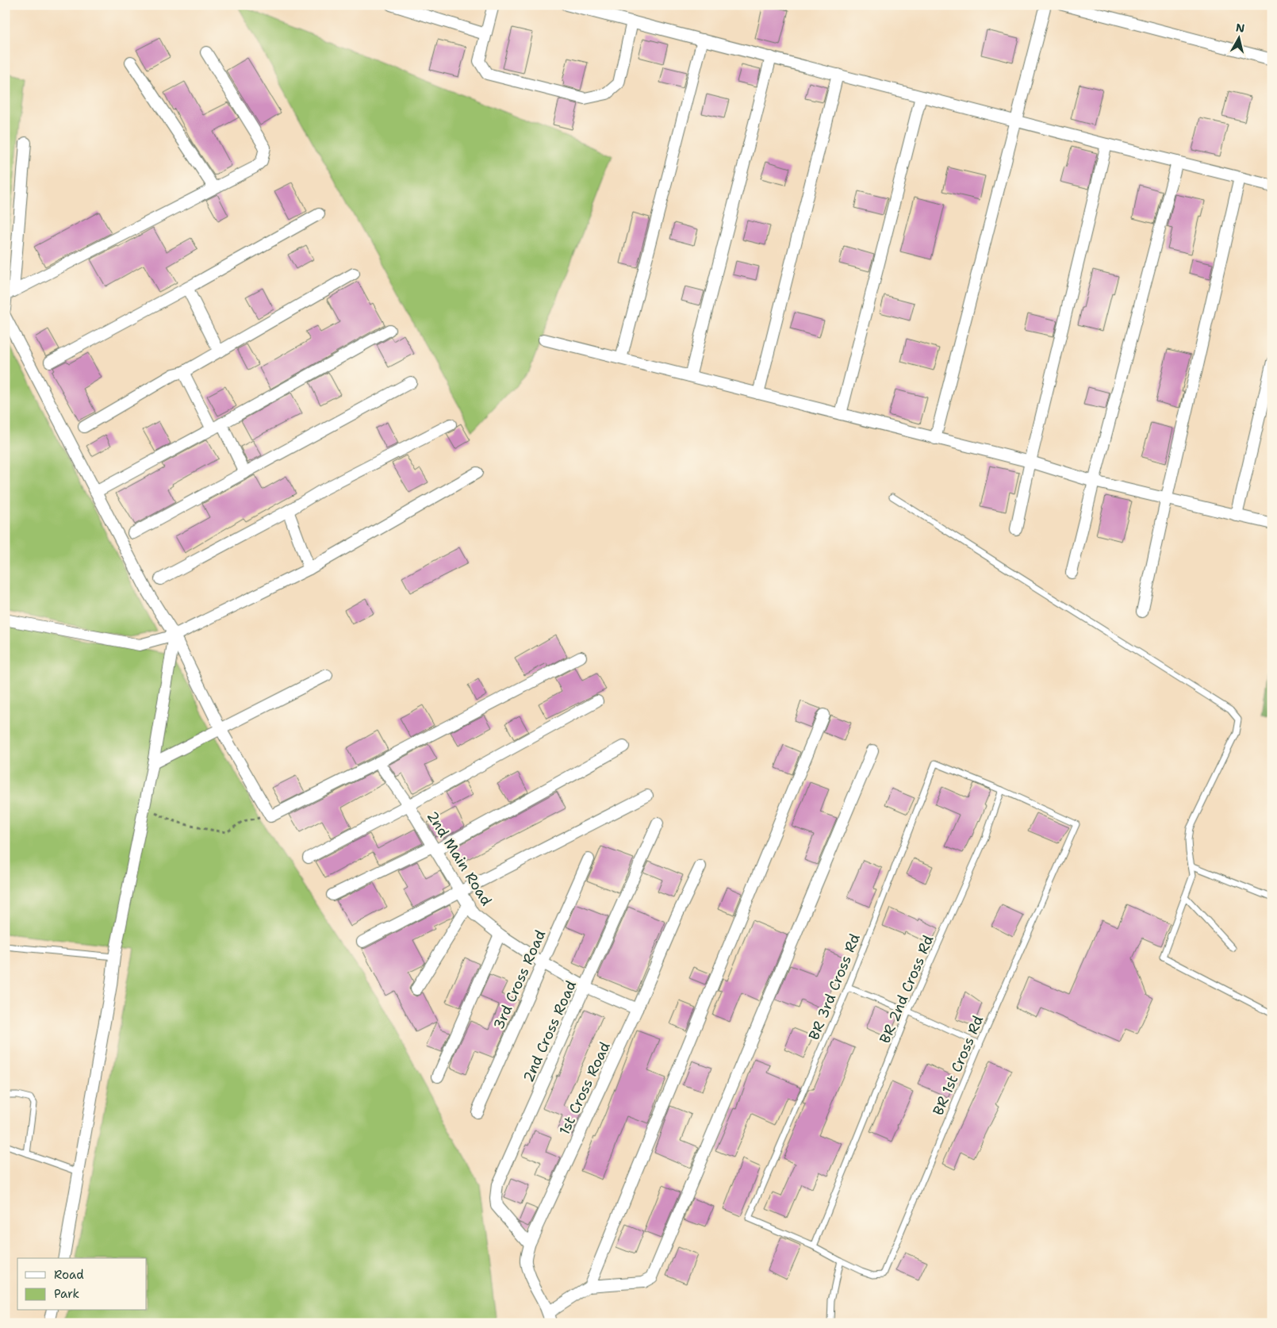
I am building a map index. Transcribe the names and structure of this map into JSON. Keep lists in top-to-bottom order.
{
  "streets": {
    "street": [
      "2nd Main Road",
      "3rd Cross Road",
      "2nd Cross Road",
      "1st Cross Road"
    ],
    "lane": ["BR 3rd Cross Rd", "BR 2nd Cross Rd", "BR 1st Cross Rd"]
  },
  "crossings": [
    ["2nd Main Road", "3rd Cross Road"],
    ["2nd Main Road", "2nd Cross Road"],
    ["2nd Main Road", "1st Cross Road"],
    ["BR 3rd Cross Rd", "BR 2nd Cross Rd"],
    ["BR 3rd Cross Rd", "BR 1st Cross Rd"],
    ["BR 2nd Cross Rd", "BR 1st Cross Rd"],
    ["2nd Cross Road", "1st Cross Road"]
  ],
  "legend": ["Road", "Park"],
  "north": "top"
}
